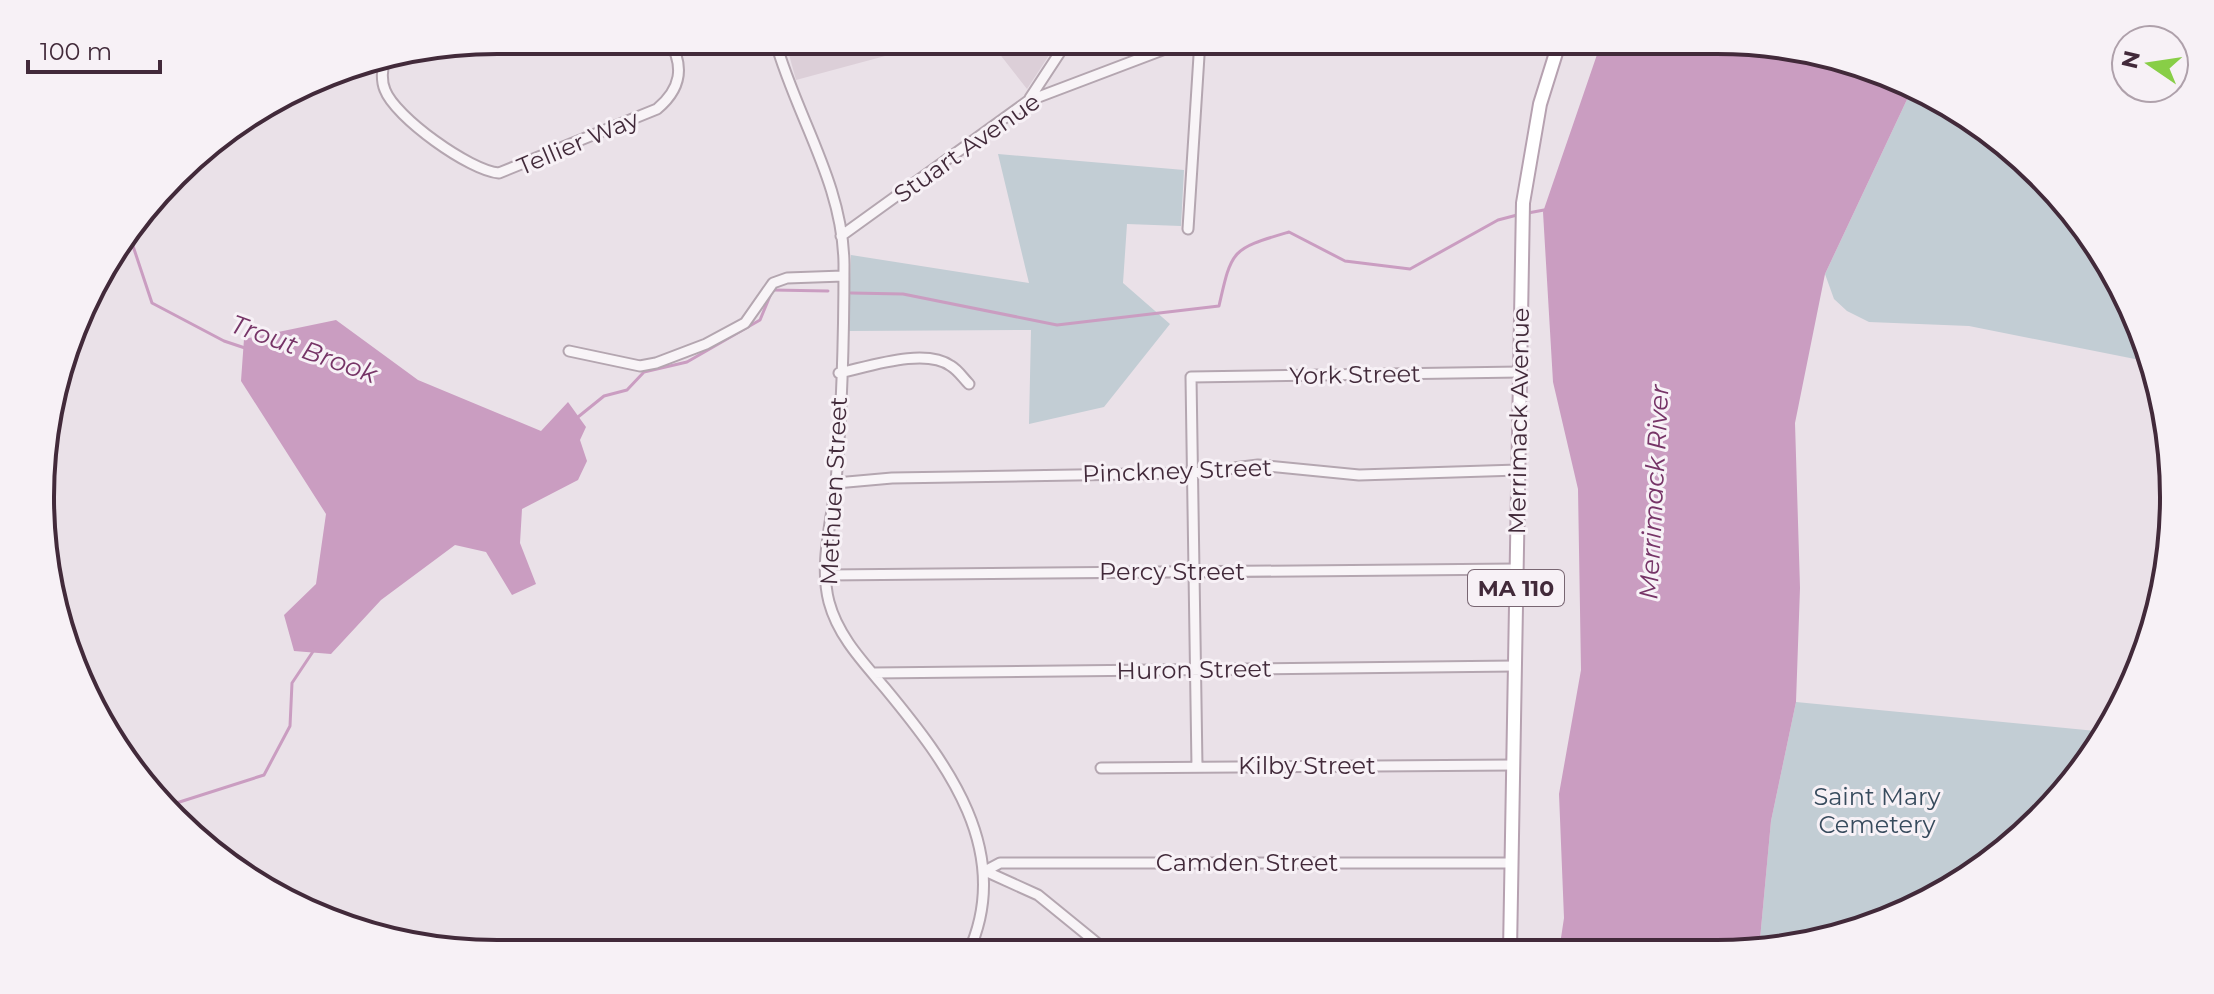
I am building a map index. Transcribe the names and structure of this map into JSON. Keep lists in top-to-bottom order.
{
  "streets": {
    "main road": ["Merrimack Avenue", "MA 110"],
    "street": [
      "Tellier Way",
      "Stuart Avenue",
      "York Street",
      "Pinckney Street",
      "Methuen Street",
      "Percy Street",
      "Huron Street",
      "Kilby Street",
      "Camden Street"
    ]
  },
  "crossings": [
    ["Stuart Avenue", "Methuen Street"],
    ["York Street", "Merrimack Avenue"],
    ["York Street", "Pinckney Street"],
    ["Merrimack Avenue", "Pinckney Street"],
    ["Merrimack Avenue", "Percy Street"],
    ["Merrimack Avenue", "Huron Street"],
    ["Merrimack Avenue", "Kilby Street"],
    ["Merrimack Avenue", "Camden Street"],
    ["Pinckney Street", "Methuen Street"],
    ["Methuen Street", "Percy Street"],
    ["Methuen Street", "Huron Street"],
    ["Methuen Street", "Camden Street"]
  ],
  "water": ["Trout Brook", "Merrimack River"],
  "parks": ["Saint Mary Cemetery"],
  "scale_bar": "100 m",
  "north": "left"
}
